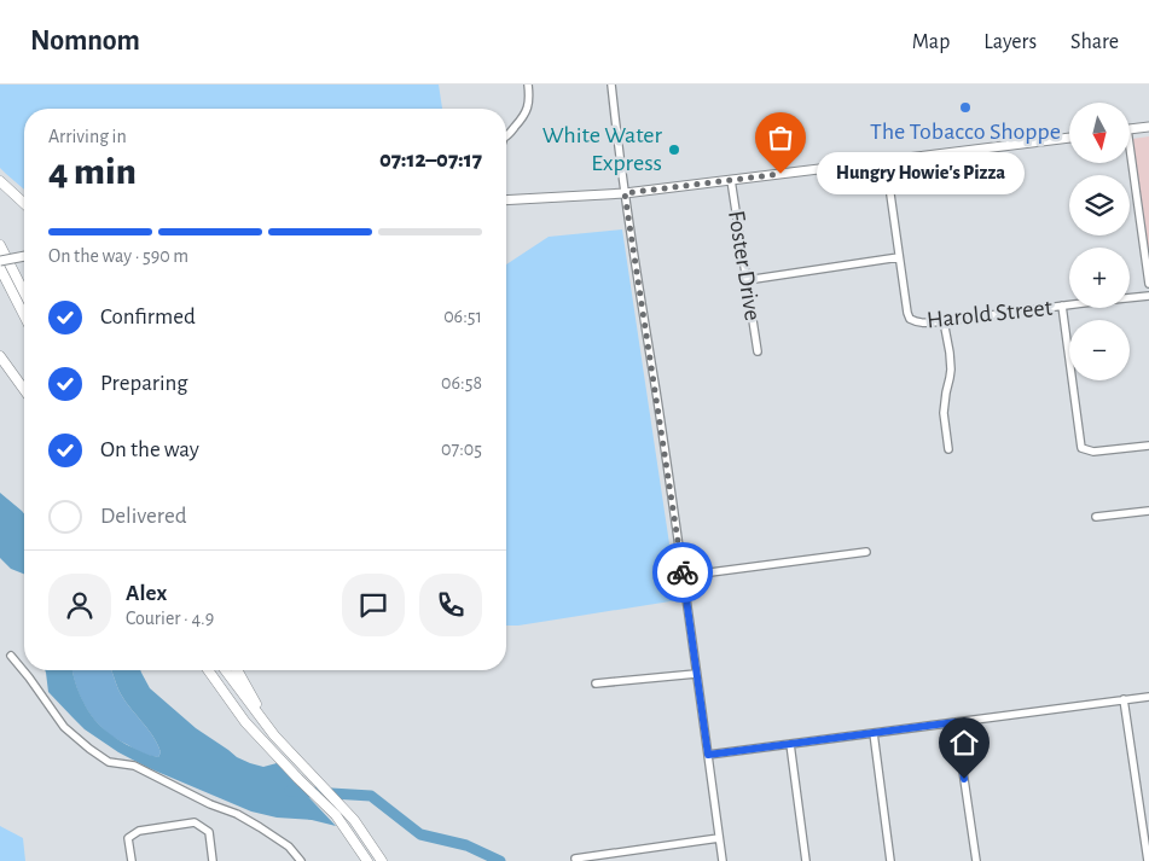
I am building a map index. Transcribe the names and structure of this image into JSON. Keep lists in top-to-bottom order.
{
  "streets": {
    "street": ["Foster Drive", "Harold Street"]
  },
  "places": ["The Tobacco Shoppe", "White Water Express", "Hungry Howie's Pizza"],
  "north": "bottom",
  "page": {
    "header": "Nomnom",
    "nav": ["Map", "Layers", "Share"],
    "map_buttons": ["+", "−"],
    "heading": ["4 min", "Arriving in", "07:12–07:17"],
    "panel": ["Alex", "Courier · 4.9"],
    "bubble": "Hungry Howie's Pizza",
    "bar": "On the way · 590 m",
    "list": [
      ["Confirmed", "06:51"],
      ["Preparing", "06:58"],
      ["On the way", "07:05"],
      "Delivered"
    ]
  }
}
